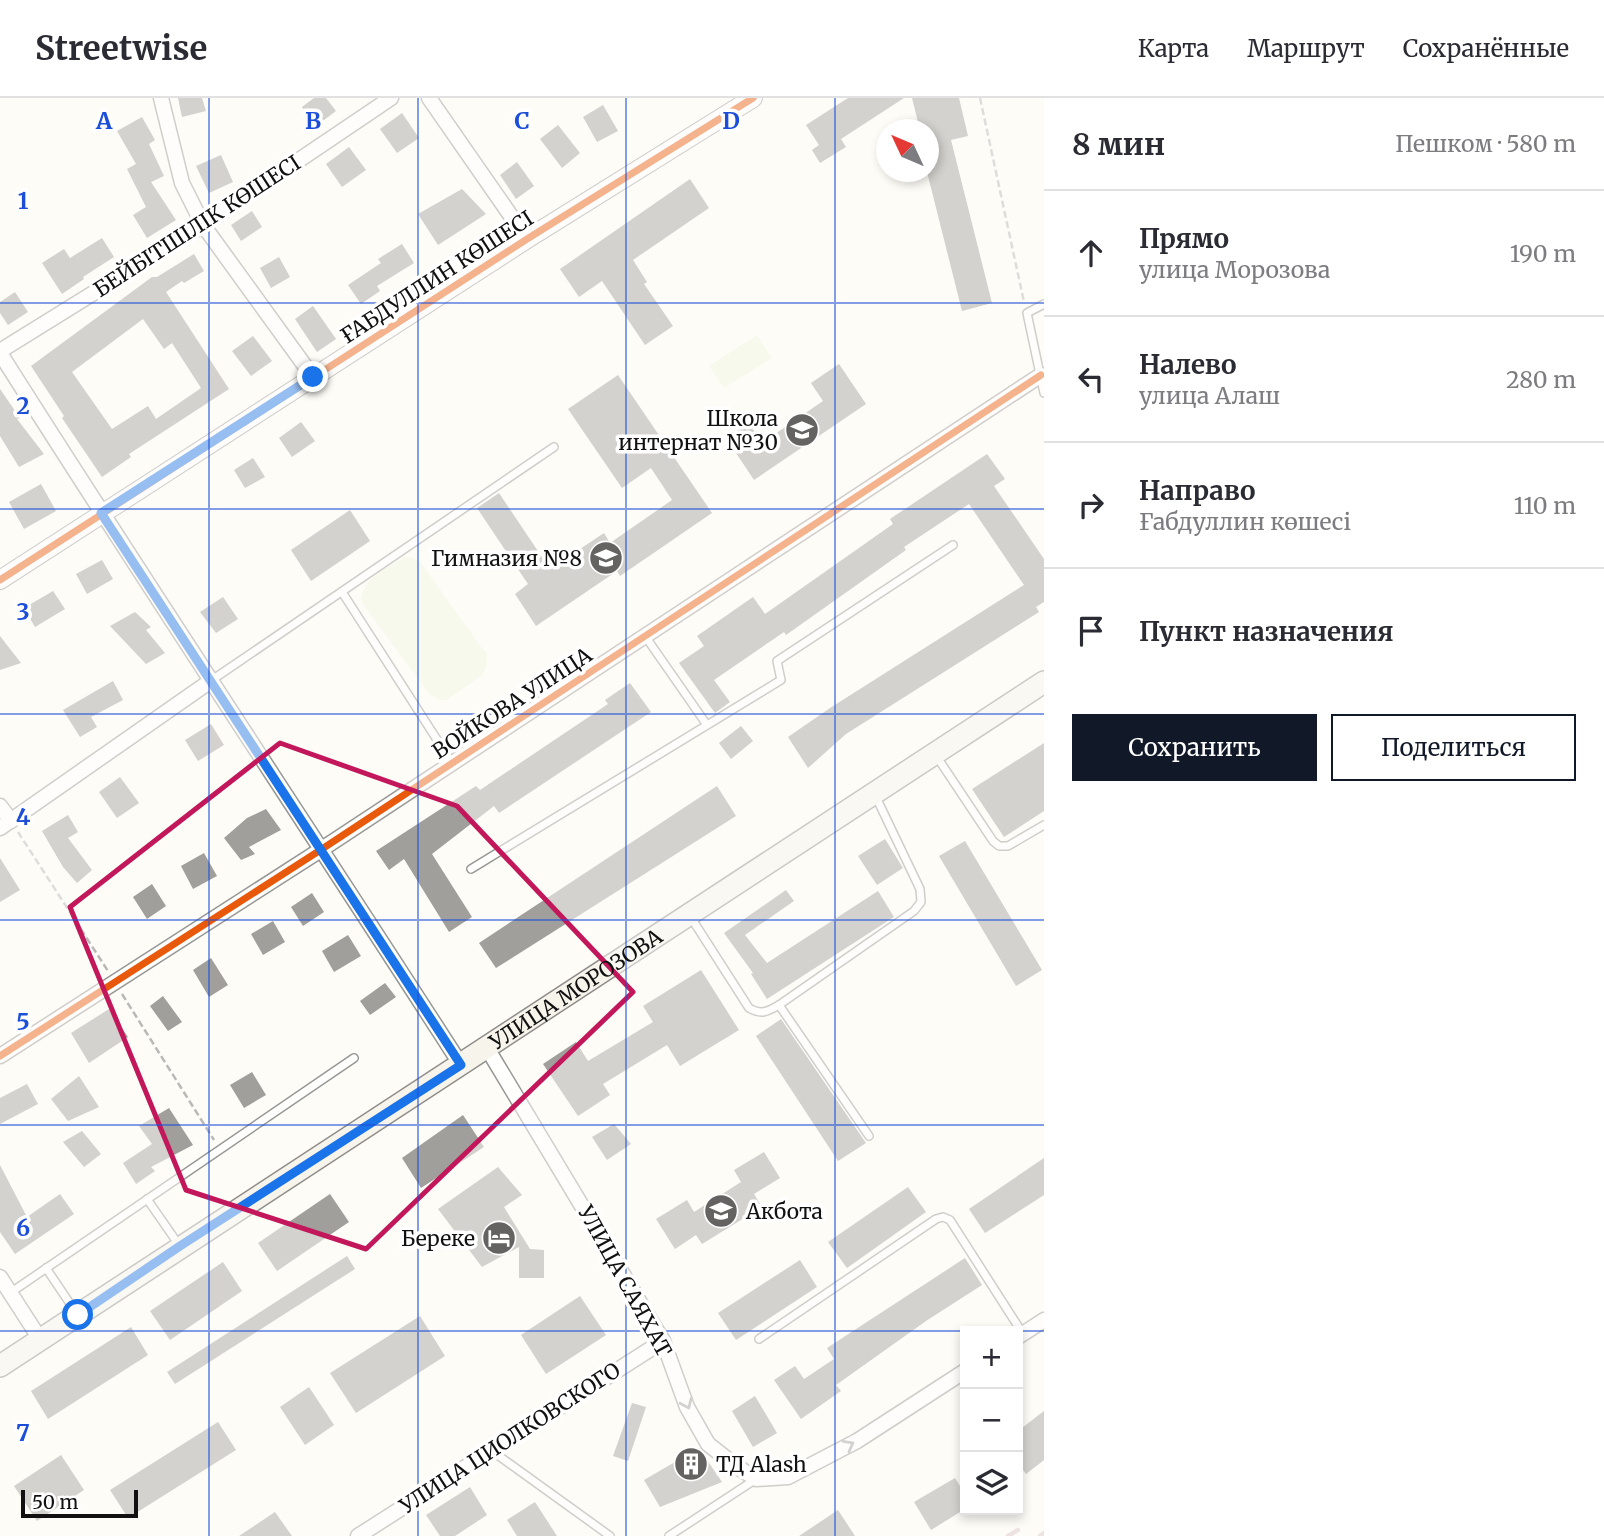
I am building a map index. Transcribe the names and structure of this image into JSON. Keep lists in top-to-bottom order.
{
  "streets": {
    "main road": ["УЛИЦА МОРОЗОВА"],
    "street": [
      "БЕЙБІТШІЛІК КӨШЕСІ",
      "ҒАБДУЛЛИН КӨШЕСІ",
      "ВОЙКОВА УЛИЦА",
      "УЛИЦА САЯХАТ",
      "УЛИЦА ЦИОЛКОВСКОГО"
    ]
  },
  "crossings": [
    ["УЛИЦА МОРОЗОВА", "УЛИЦА САЯХАТ"],
    ["УЛИЦА САЯХАТ", "УЛИЦА ЦИОЛКОВСКОГО"]
  ],
  "places": {
    "school or university": ["Школа интернат №30", "Гимназия №8", "Акбота"],
    "hotel": ["Береке"],
    "building": ["ТД Alash"]
  },
  "scale_bar": "50 m",
  "north": "top left",
  "page": {
    "header": "Streetwise",
    "nav": ["Карта", "Маршрут", "Сохранённые"],
    "heading": ["8 мин", "Пешком · 580 m"],
    "list": [
      ["Прямо", "улица Морозова", "190 m"],
      ["Налево", "улица Алаш", "280 m"],
      ["Направо", "Ғабдуллин көшесі", "110 m"],
      "Пункт назначения"
    ],
    "buttons": ["Сохранить", "Поделиться"],
    "map_buttons": ["+", "−"],
    "scale": "50 m"
  },
  "grid": {
    "columns": [
      "A",
      "B",
      "C",
      "D"
    ],
    "rows": [
      "1",
      "2",
      "3",
      "4",
      "5",
      "6",
      "7"
    ]
  }
}
